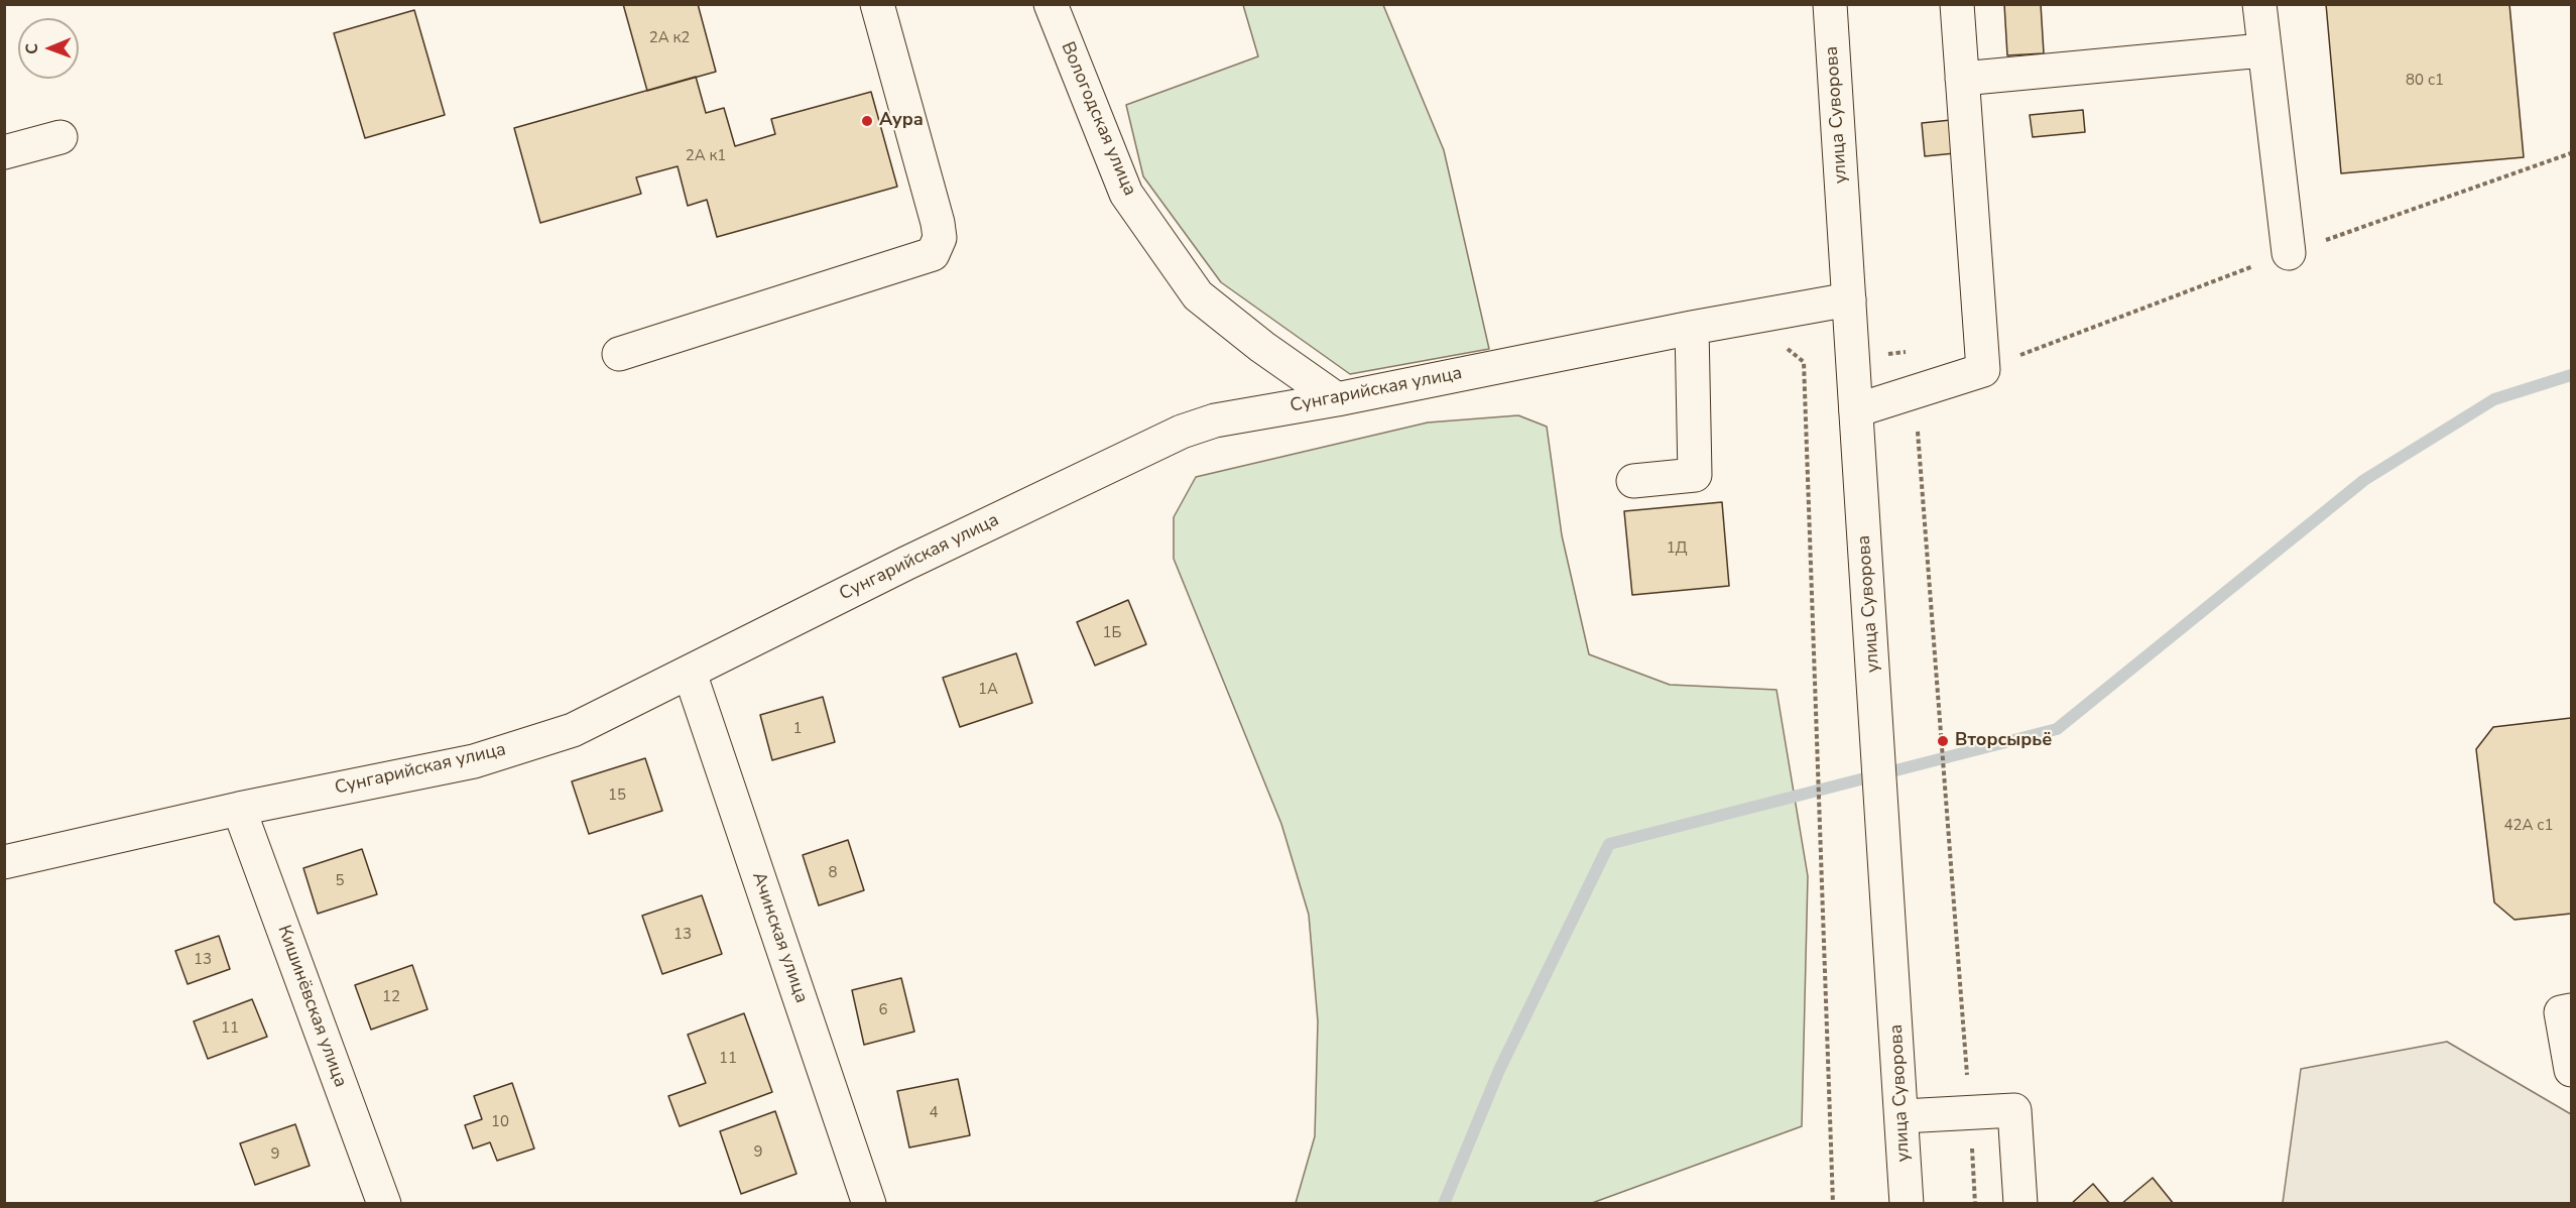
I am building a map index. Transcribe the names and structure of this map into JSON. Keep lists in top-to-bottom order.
{
  "streets": {
    "street": [
      "улица Суворова",
      "Вологодская улица",
      "Сунгарийская улица",
      "Ачинская улица",
      "Кишинёвская улица"
    ]
  },
  "crossings": [
    ["улица Суворова", "Сунгарийская улица"],
    ["Вологодская улица", "Сунгарийская улица"],
    ["Сунгарийская улица", "Ачинская улица"],
    ["Сунгарийская улица", "Кишинёвская улица"]
  ],
  "places": ["Аура", "Вторсырьё"],
  "house_numbers": [
    "2А к2",
    "80 с1",
    "2А к1",
    "1Д",
    "1Б",
    "1А",
    "1",
    "15",
    "42А с1",
    "8",
    "5",
    "13",
    "13",
    "12",
    "6",
    "11",
    "11",
    "4",
    "10",
    "9",
    "9"
  ],
  "north": "left"
}
